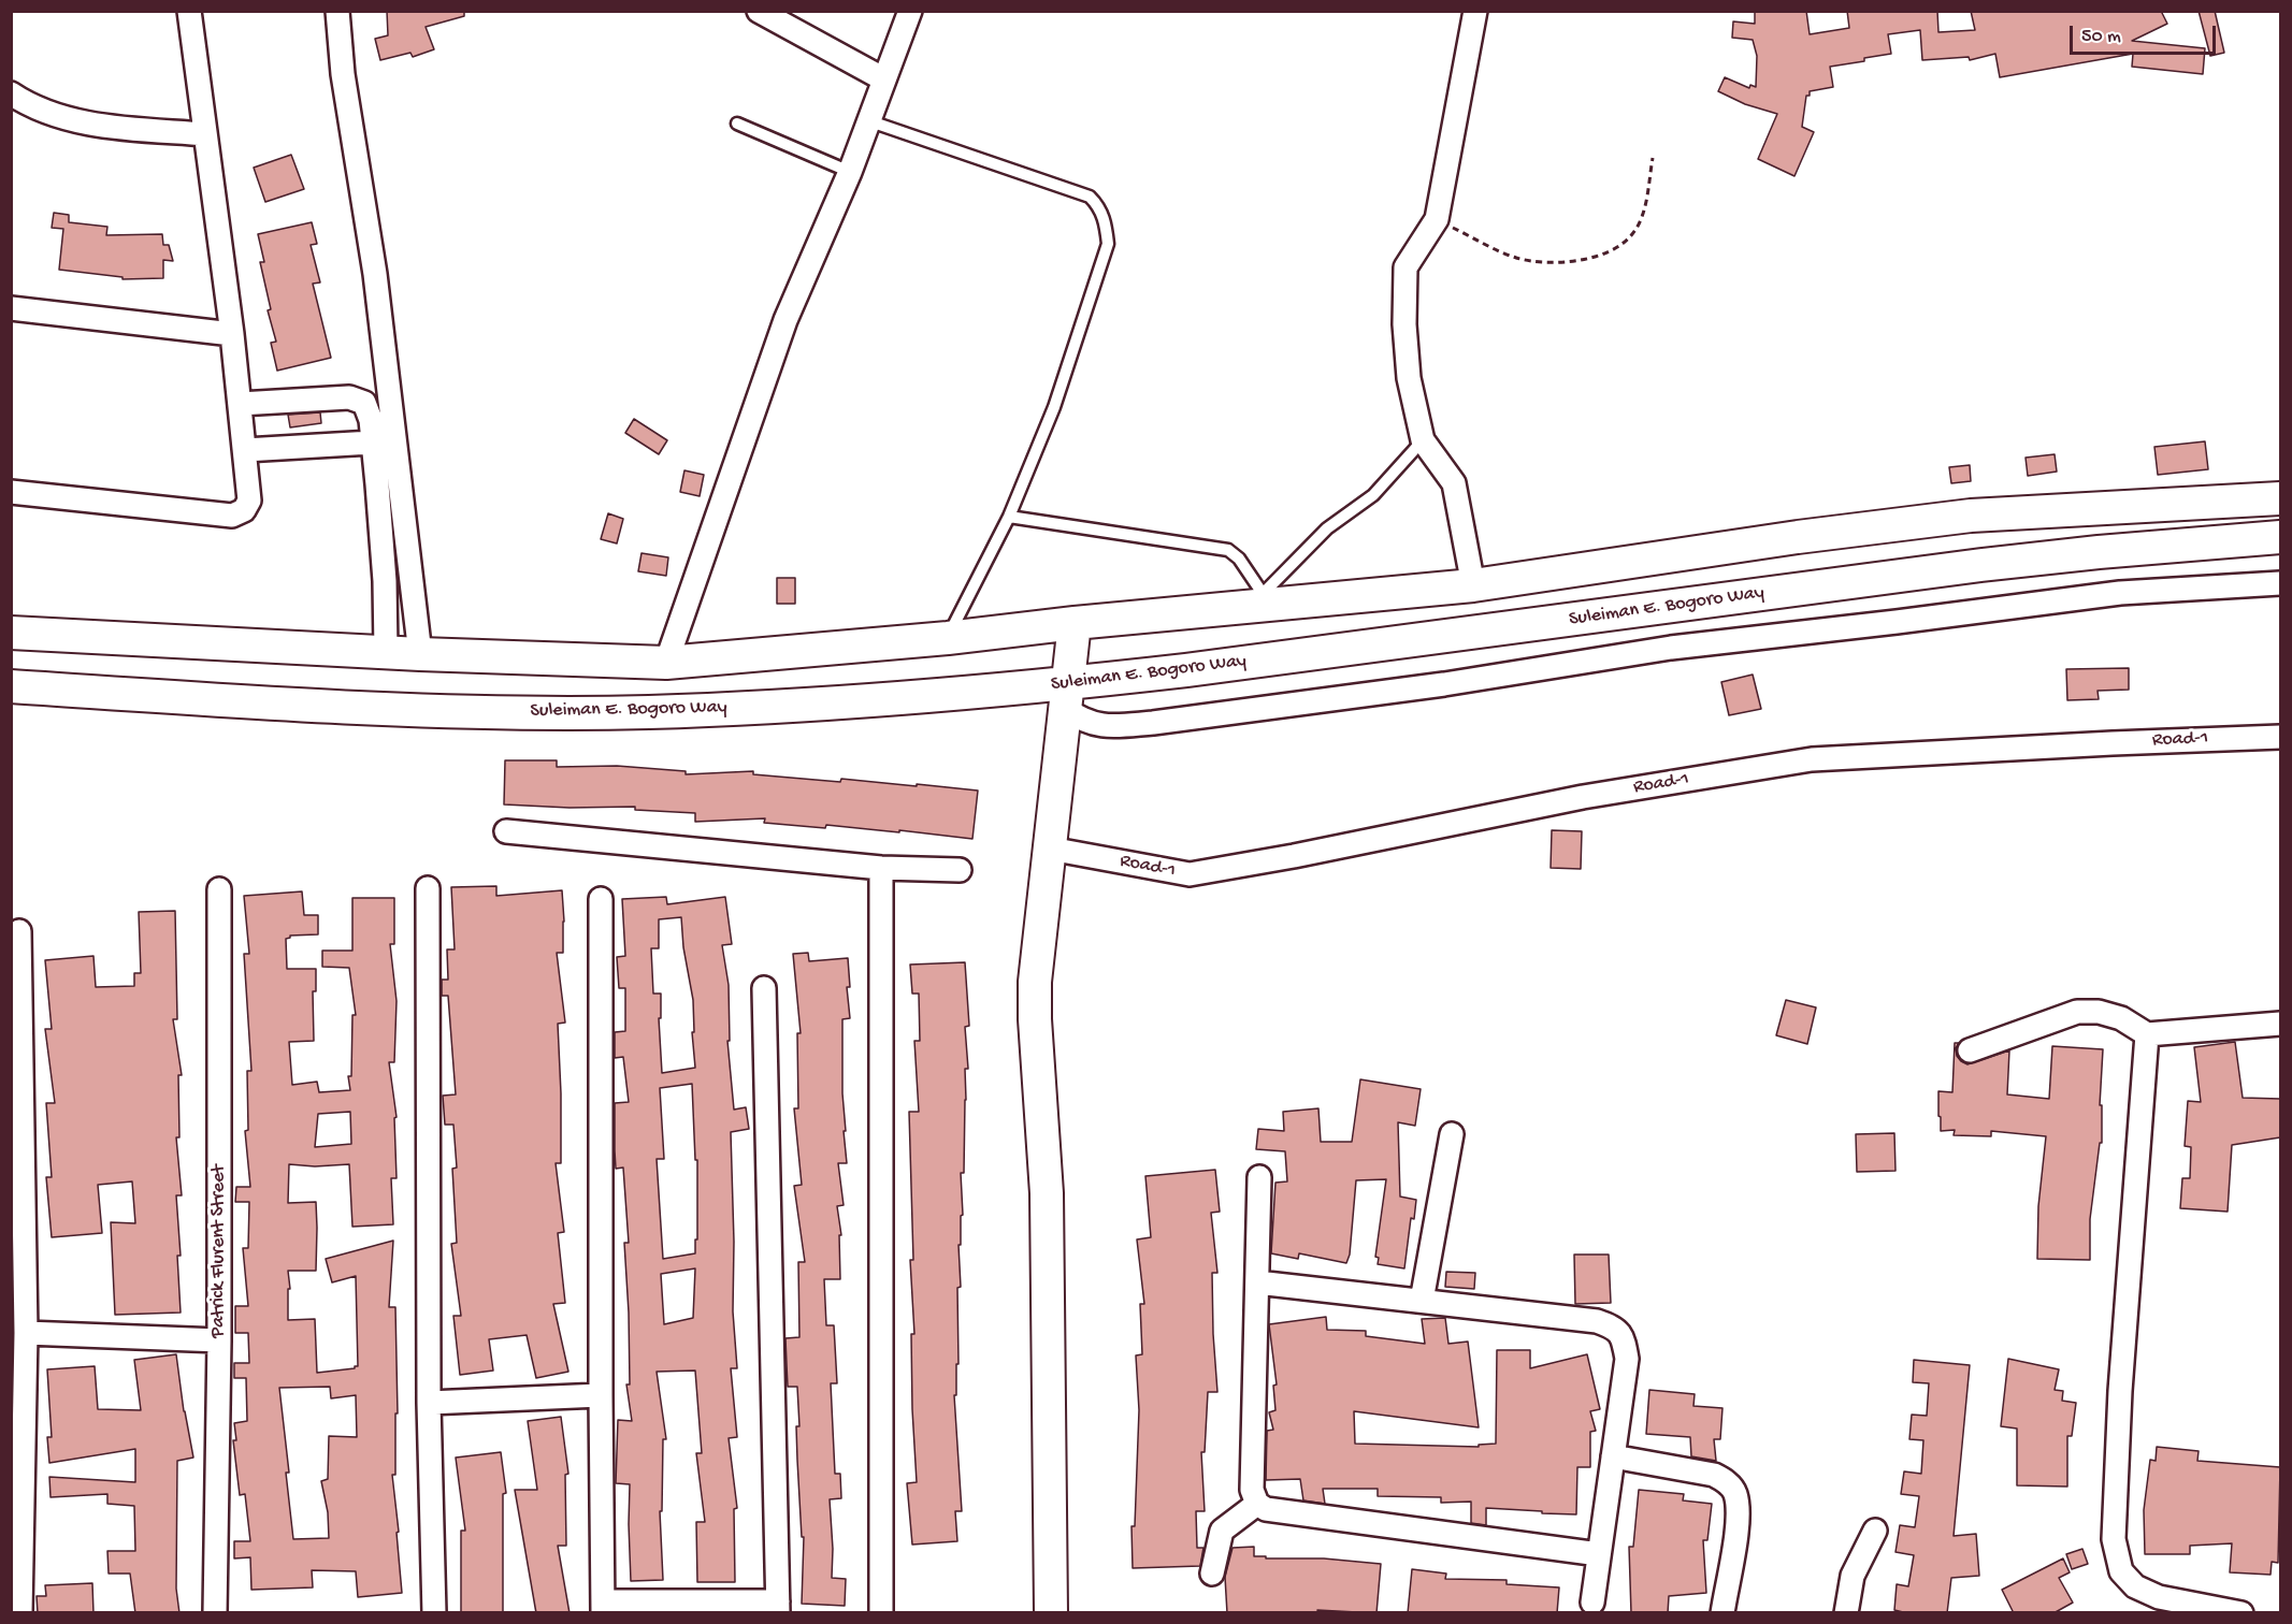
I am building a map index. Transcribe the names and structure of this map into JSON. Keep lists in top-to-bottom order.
{
  "streets": {
    "street": ["Suleiman E. Bogoro Way", "Road-1", "Patrick Flurent Street"]
  },
  "scale_bar": "50 m"
}
